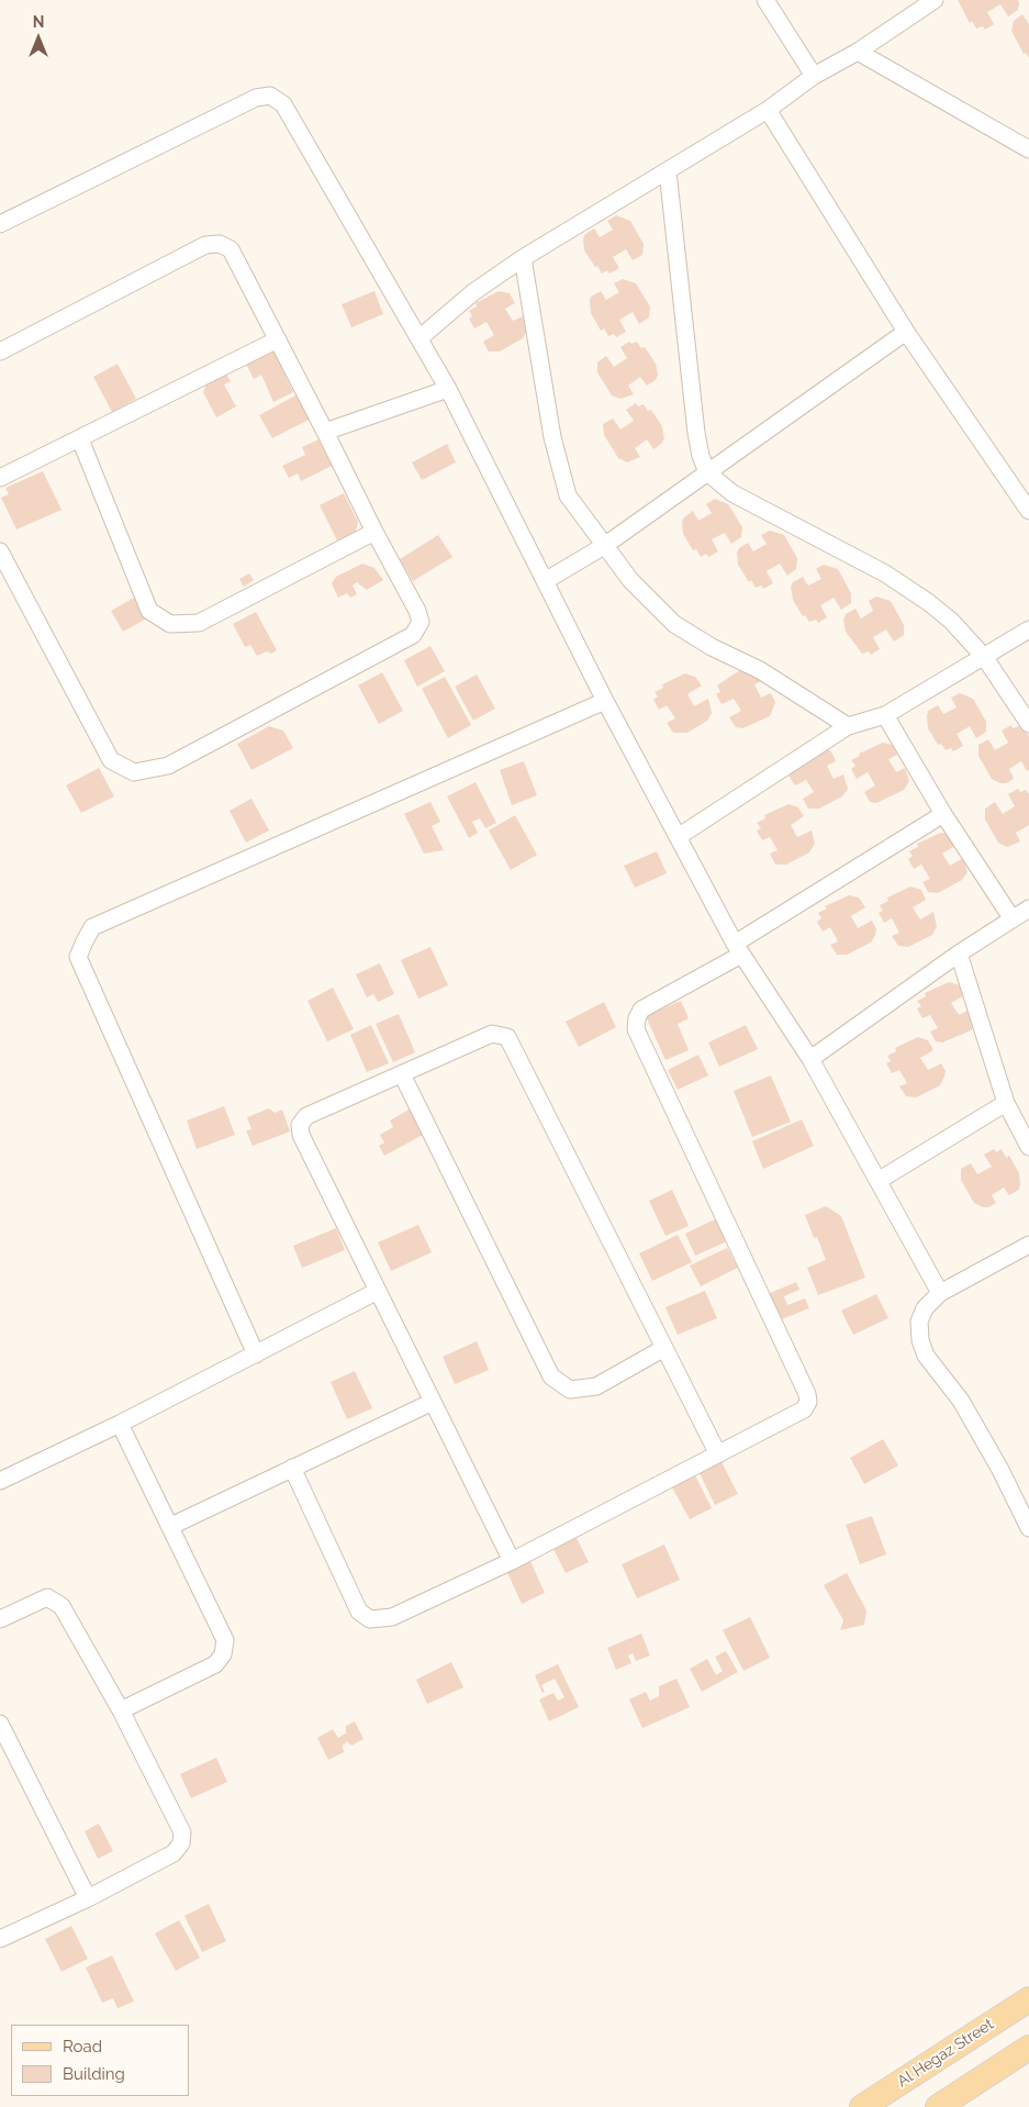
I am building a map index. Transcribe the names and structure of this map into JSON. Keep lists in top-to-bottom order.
{
  "streets": {
    "main road": ["Al Hegaz Street"]
  },
  "legend": ["Road", "Building"],
  "north": "top"
}
